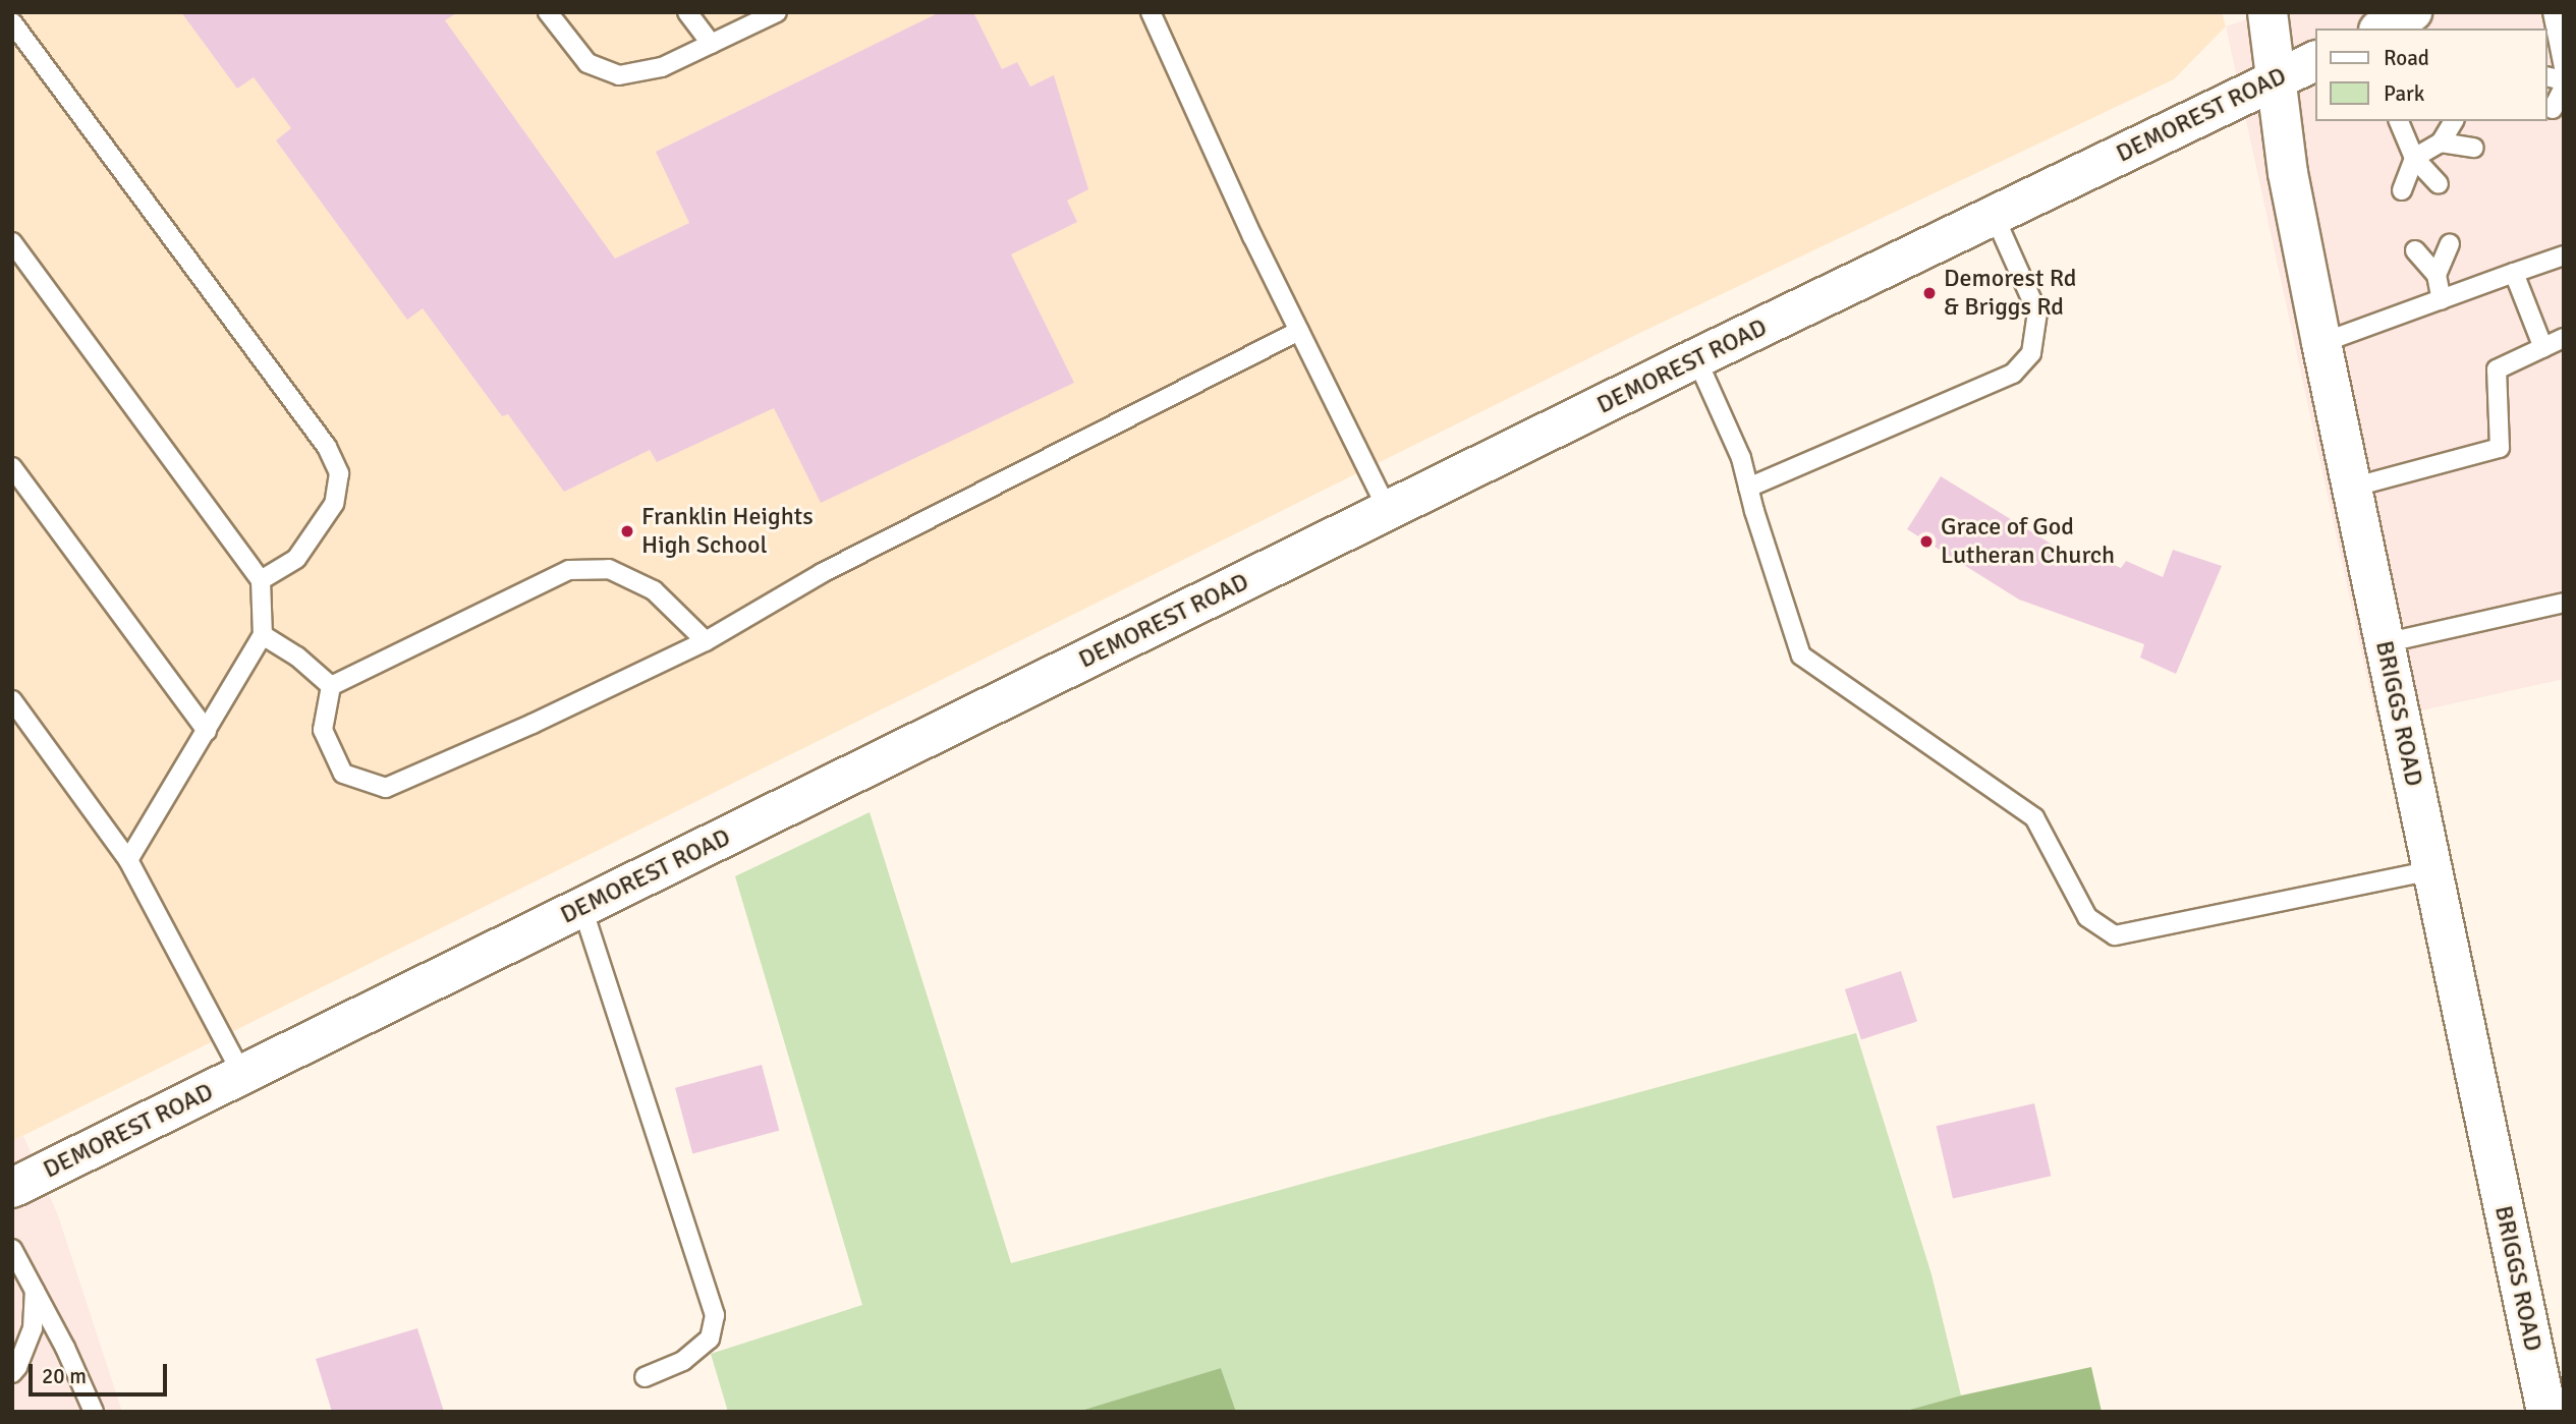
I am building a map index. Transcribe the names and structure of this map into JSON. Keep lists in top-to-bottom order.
{
  "streets": {
    "street": ["DEMOREST ROAD", "BRIGGS ROAD"]
  },
  "crossings": [
    ["DEMOREST ROAD", "BRIGGS ROAD"]
  ],
  "places": ["Demorest Rd & Briggs Rd", "Franklin Heights High School", "Grace of God Lutheran Church"],
  "legend": ["Road", "Park"],
  "scale_bar": "20 m"
}
